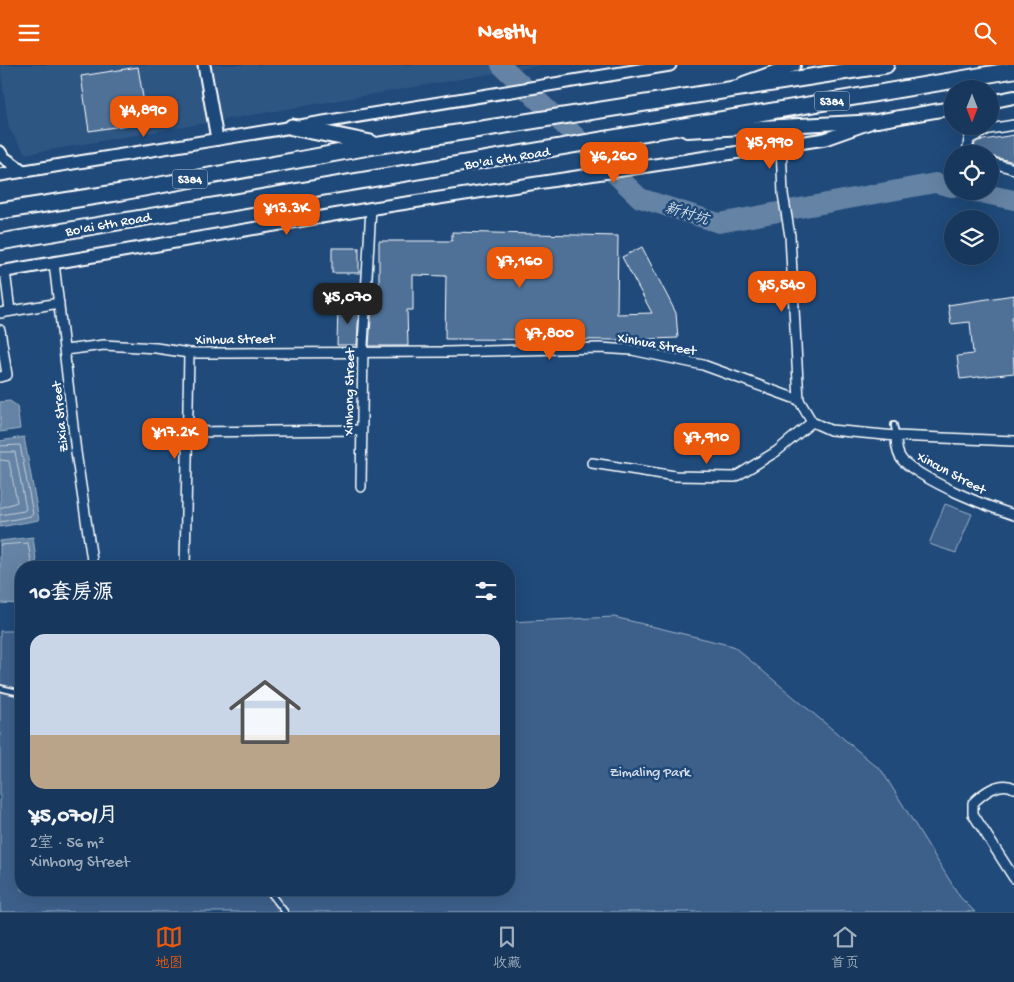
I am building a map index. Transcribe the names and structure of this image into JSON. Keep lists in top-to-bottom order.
{
  "streets": {
    "highway": ["S384", "Bo'ai 6th Road"],
    "street": [
      "Xinhua Street",
      "Xinhong Street",
      "Zixia Street",
      "Xincun Street"
    ]
  },
  "crossings": [
    ["Xinhua Street", "Xinhong Street"],
    ["Xinhua Street", "Zixia Street"]
  ],
  "water": ["新村坑"],
  "parks": ["Zimaling Park"],
  "north": "bottom",
  "page": {
    "header": "Nestly",
    "price": [
      "¥4,890",
      "¥5,990",
      "¥6,260",
      "¥13.3K",
      "¥7,160",
      "¥5,540",
      "¥5,070",
      "¥7,800",
      "¥17.2K",
      "¥7,910"
    ],
    "heading": "10套房源",
    "list": [
      {
        "name": "¥5,070/月",
        "note": "2室 · 56 m² · Xinhong Street"
      }
    ],
    "tabs": ["地图", "收藏", "首页"]
  }
}
